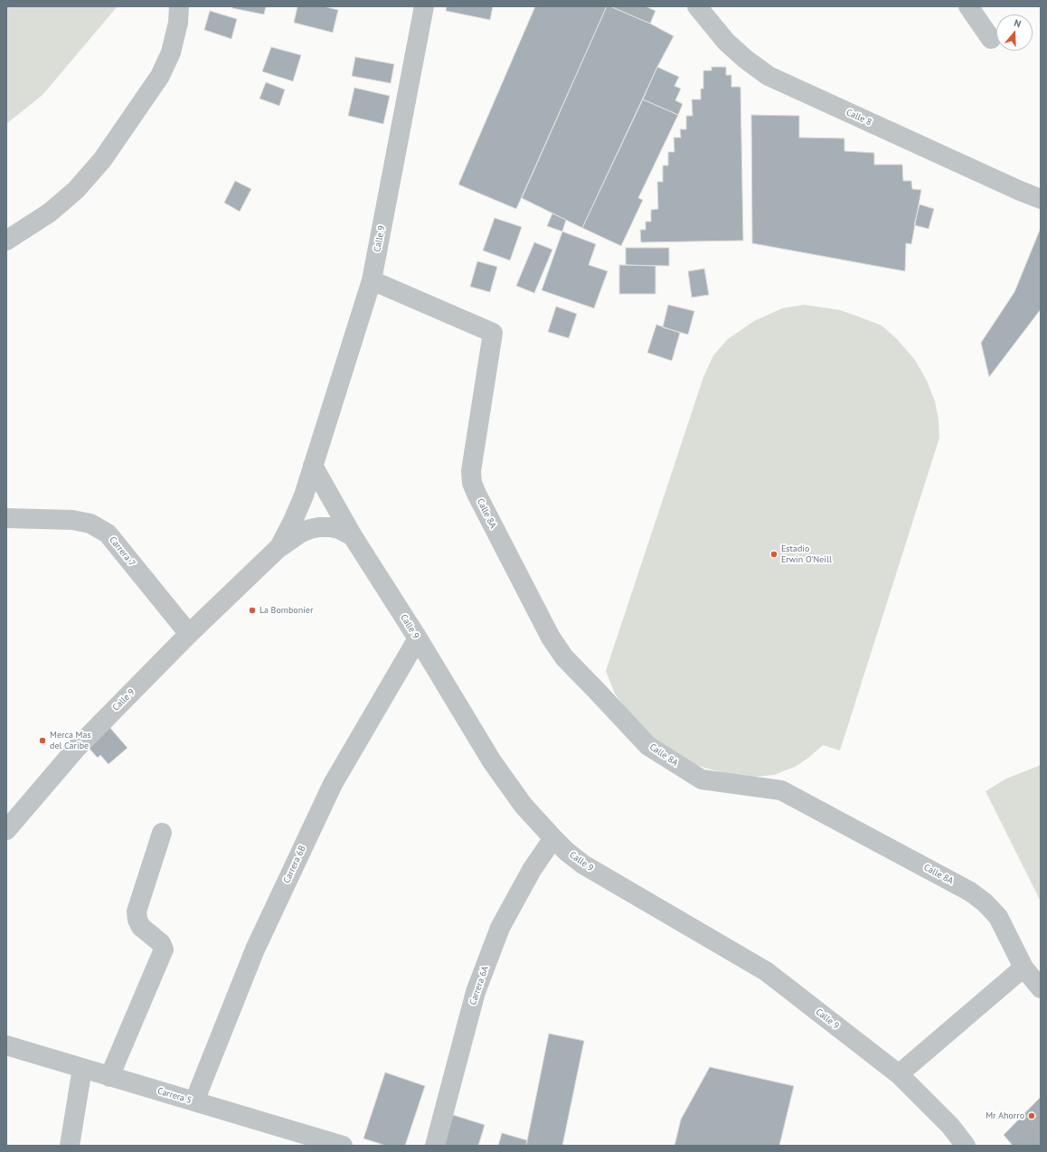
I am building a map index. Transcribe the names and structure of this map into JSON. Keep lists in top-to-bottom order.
{
  "streets": {
    "street": [
      "Calle 8",
      "Calle 9",
      "Calle 8A",
      "Carrera 7",
      "Carrera 6B",
      "Carrera 6A",
      "Carrera 5"
    ]
  },
  "crossings": [
    ["Calle 9", "Calle 8A"],
    ["Calle 9", "Carrera 7"],
    ["Calle 9", "Carrera 6B"],
    ["Calle 9", "Carrera 6A"],
    ["Carrera 6B", "Carrera 5"]
  ],
  "places": [
    "Estadio Erwin O'Neill",
    "La Bombonier",
    "Merca Mas del Caribe",
    "Mr Ahorro"
  ],
  "north": "top"
}
